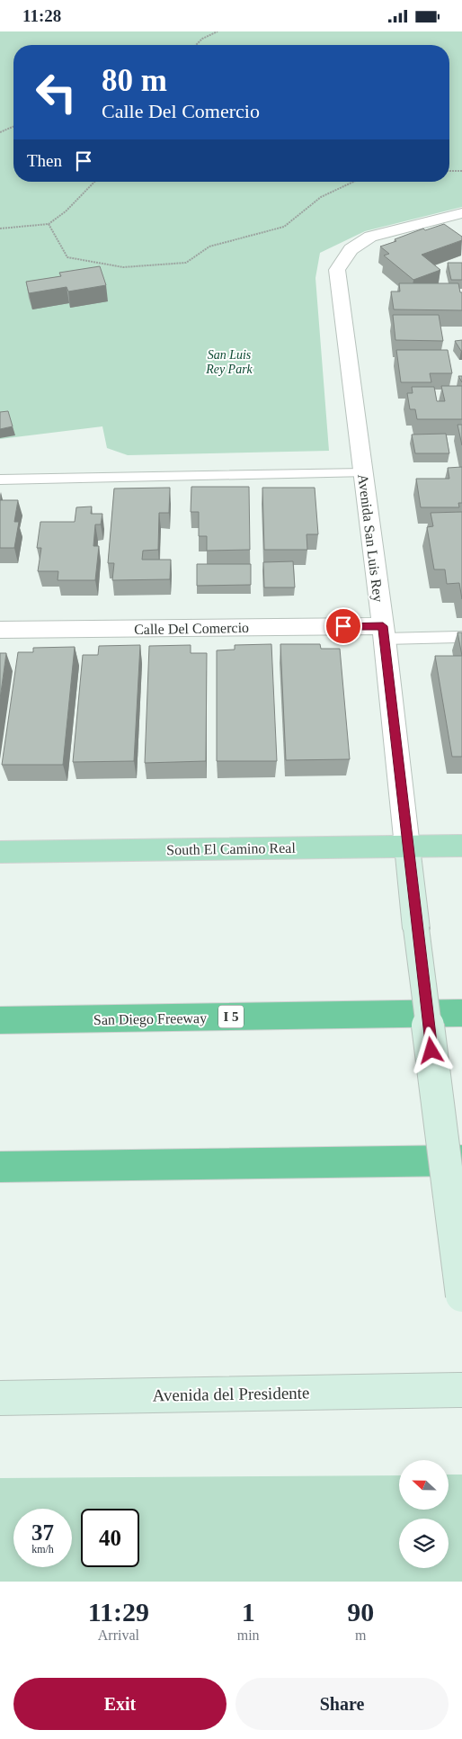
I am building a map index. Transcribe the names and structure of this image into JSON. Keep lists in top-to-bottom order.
{
  "streets": {
    "highway": ["I 5", "San Diego Freeway"],
    "main road": ["South El Camino Real"],
    "street": ["Avenida San Luis Rey", "Calle Del Comercio", "Avenida del Presidente"]
  },
  "crossings": [
    ["Avenida San Luis Rey", "Calle Del Comercio"],
    ["Avenida San Luis Rey", "South El Camino Real"]
  ],
  "parks": ["San Luis Rey Park"],
  "north": "left",
  "page": {
    "status": "11:28",
    "turn": ["80 m", "Calle Del Comercio"],
    "then": "Then",
    "speed": "37 km/h",
    "limit": "40",
    "eta": [
      "11:29",
      "Arrival",
      "1",
      "min",
      "90",
      "m"
    ],
    "buttons": ["Exit", "Share"]
  }
}
